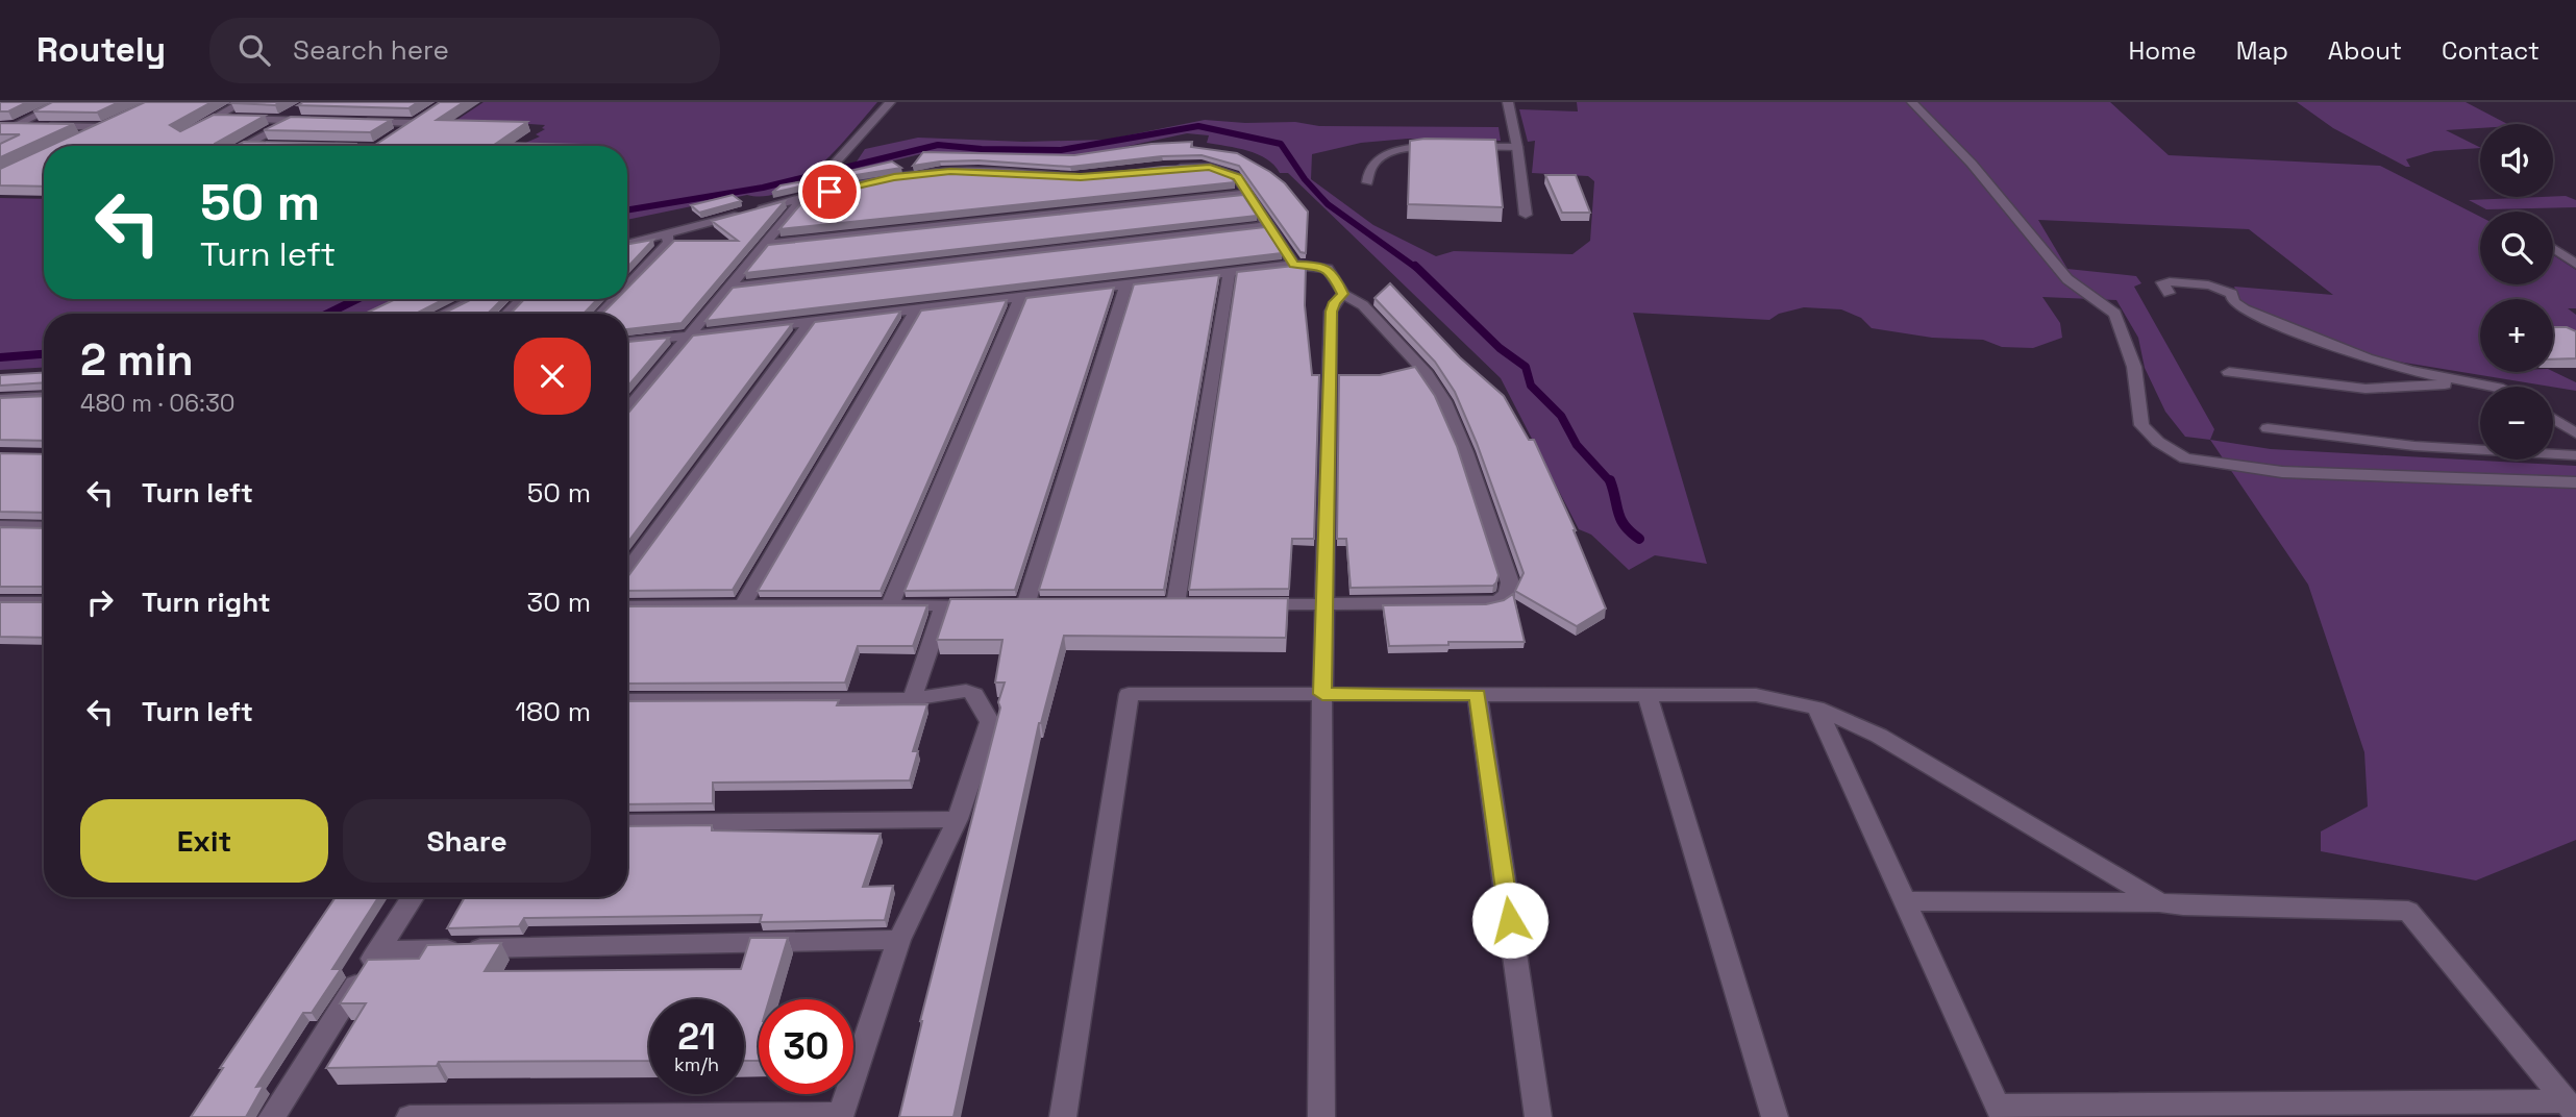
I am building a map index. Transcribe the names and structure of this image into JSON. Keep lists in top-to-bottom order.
{
  "page": {
    "header": "Routely",
    "search": "Search here",
    "nav": [
      "Home",
      "Map",
      "About",
      "Contact"
    ],
    "map_buttons": ["+", "−"],
    "turn": ["50 m", "Turn left"],
    "heading": ["2 min", "480 m · 06:30"],
    "list": [
      {
        "name": "Turn left",
        "value": "50 m"
      },
      {
        "name": "Turn right",
        "value": "30 m"
      },
      {
        "name": "Turn left",
        "value": "180 m"
      }
    ],
    "buttons": ["Exit", "Share"],
    "speed": "21 km/h",
    "limit": "30"
  }
}
